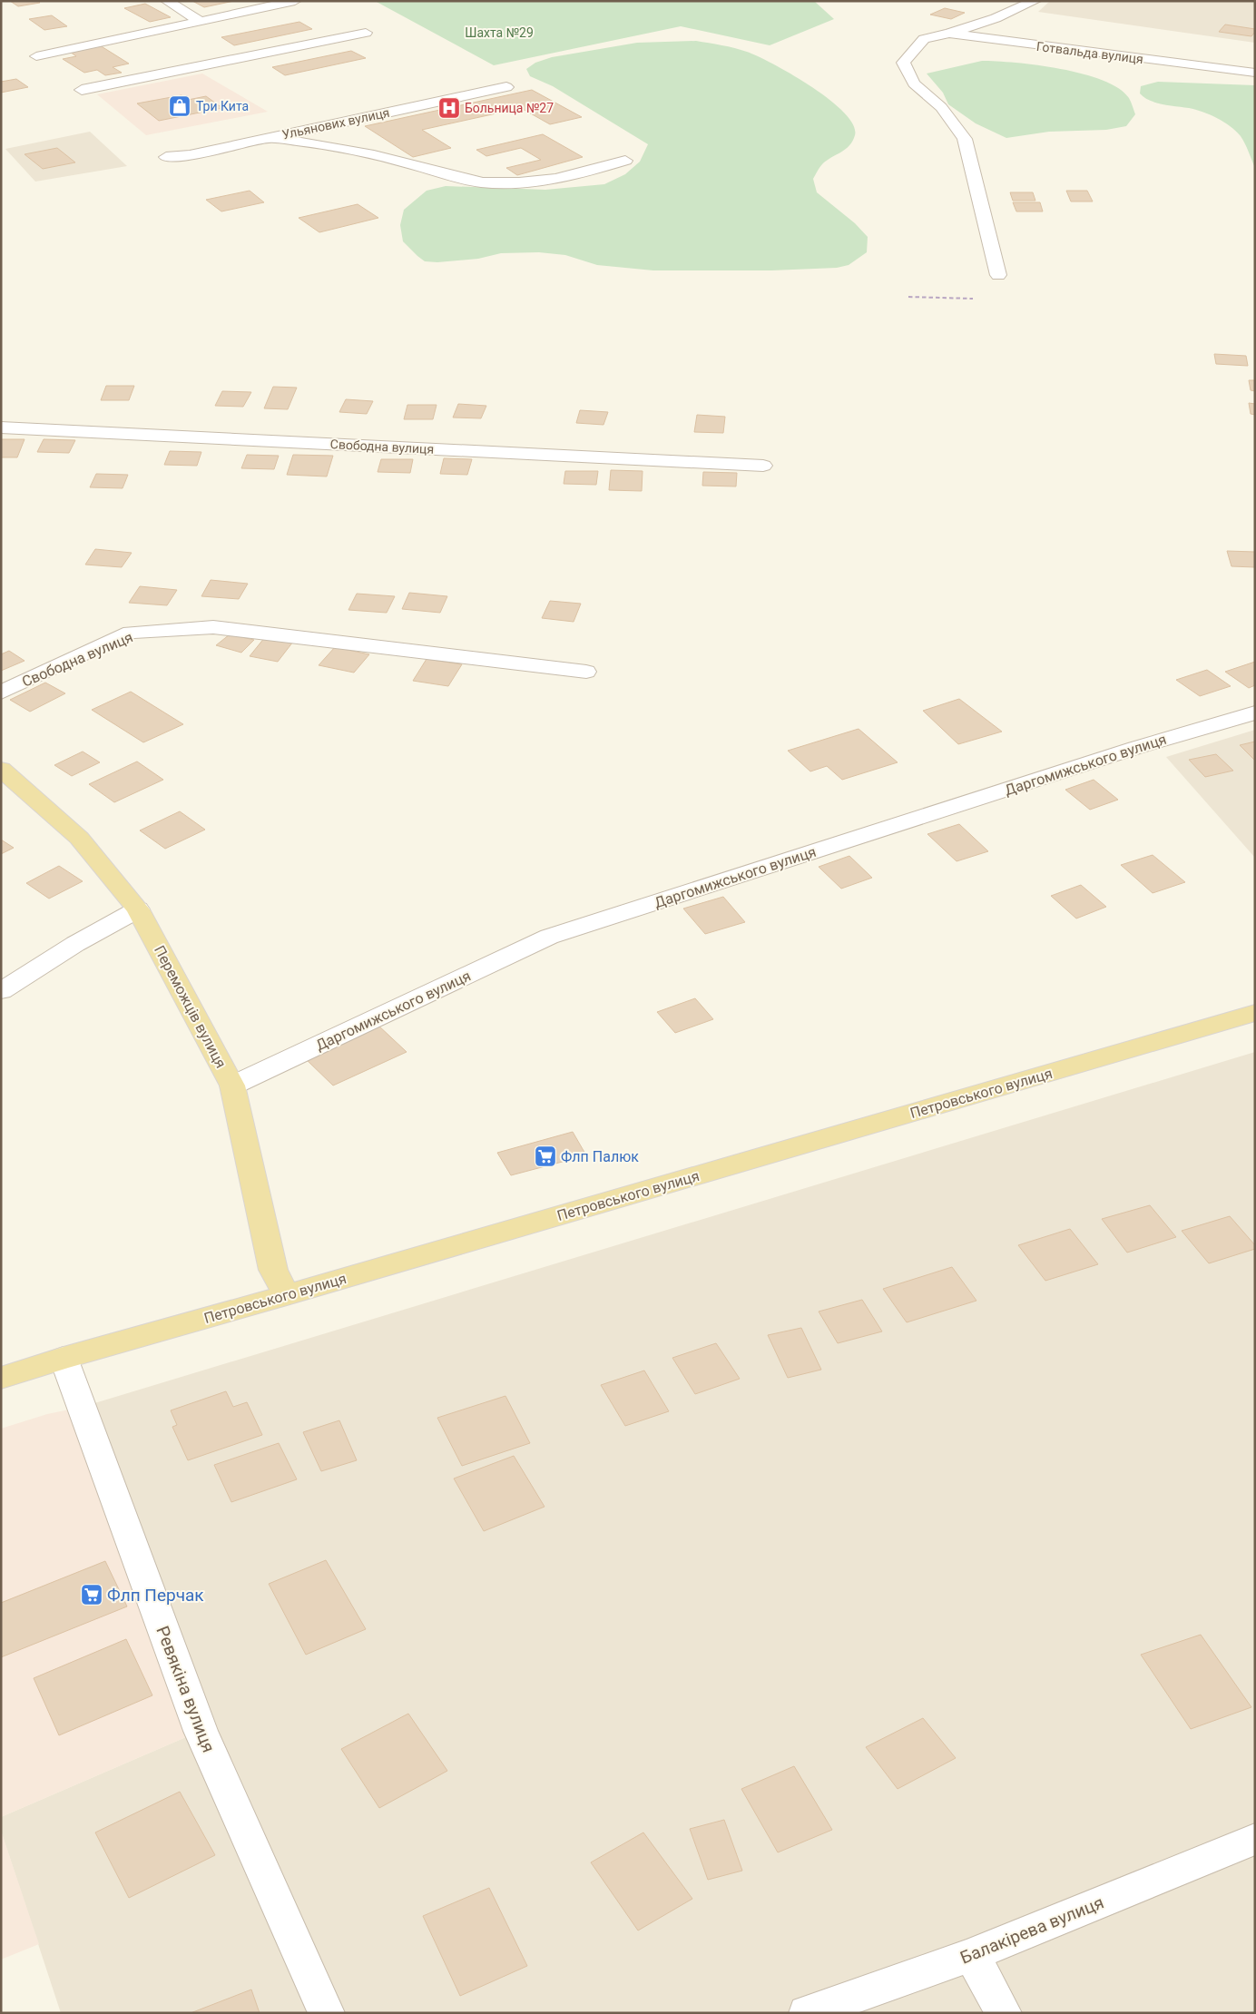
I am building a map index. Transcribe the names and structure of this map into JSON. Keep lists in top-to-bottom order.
{
  "streets": {
    "main road": ["Переможців вулиця", "Петровського вулиця"],
    "street": [
      "Готвальда вулиця",
      "Ульянових вулиця",
      "Свободна вулиця",
      "Даргомижського вулиця",
      "Ревякіна вулиця",
      "Балакірева вулиця"
    ]
  },
  "crossings": [
    ["Даргомижського вулиця", "Переможців вулиця"],
    ["Переможців вулиця", "Петровського вулиця"],
    ["Петровського вулиця", "Ревякіна вулиця"]
  ],
  "parks": ["Шахта №29"],
  "places": {
    "shop": ["Три Кита"],
    "hospital": ["Больница №27"],
    "supermarket": ["Флп Палюк", "Флп Перчак"]
  }
}
